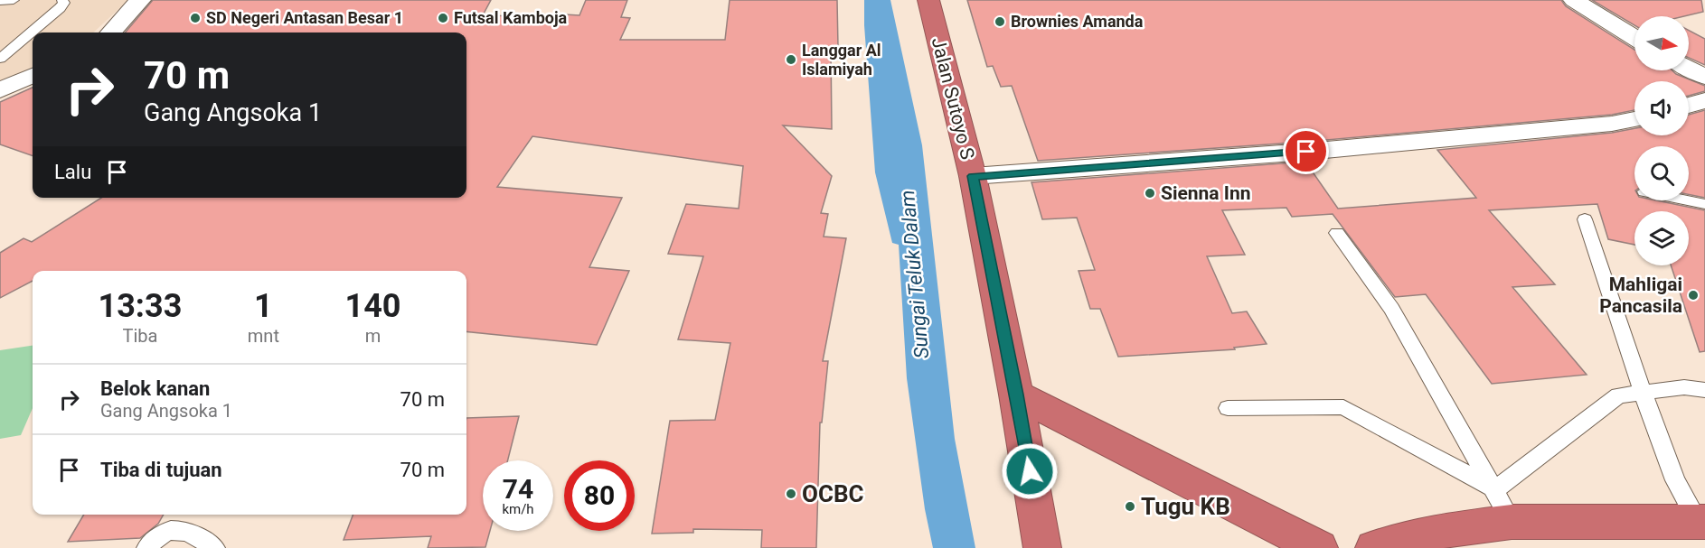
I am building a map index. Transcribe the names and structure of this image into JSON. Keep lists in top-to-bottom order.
{
  "streets": {
    "highway": ["Jalan Sutoyo S"]
  },
  "water": ["Sungai Teluk Dalam"],
  "places": [
    "SD Negeri Antasan Besar 1",
    "Futsal Kamboja",
    "Brownies Amanda",
    "Langgar Al Islamiyah",
    "Sienna Inn",
    "Mahligai Pancasila",
    "OCBC",
    "Tugu KB"
  ],
  "north": "right",
  "page": {
    "turn": ["70 m", "Gang Angsoka 1"],
    "then": "Lalu",
    "eta": [
      "13:33",
      "Tiba",
      "1",
      "mnt",
      "140",
      "m"
    ],
    "list": [
      {
        "name": "Belok kanan",
        "note": "Gang Angsoka 1",
        "value": "70 m"
      },
      {
        "name": "Tiba di tujuan",
        "value": "70 m"
      }
    ],
    "speed": "74 km/h",
    "limit": "80"
  }
}
